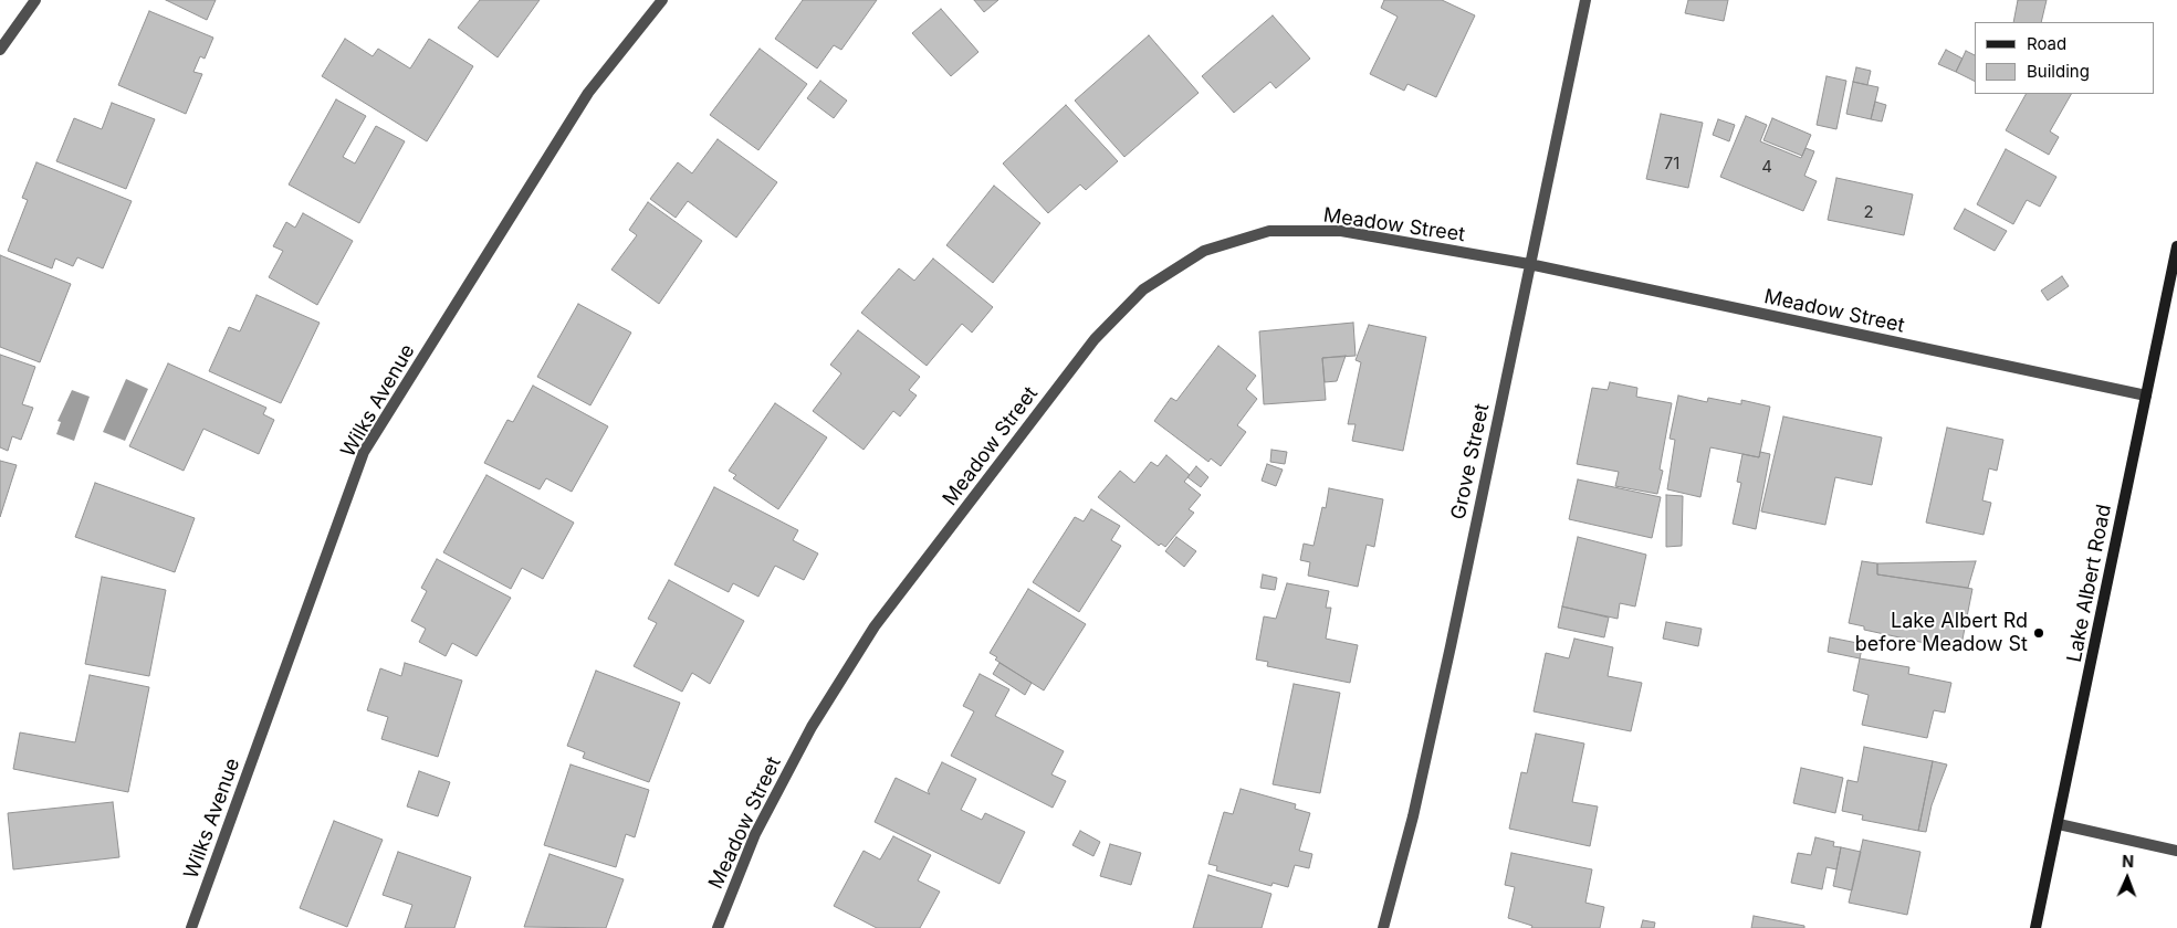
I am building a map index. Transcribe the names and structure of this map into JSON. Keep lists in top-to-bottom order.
{
  "streets": {
    "main road": ["Lake Albert Road"],
    "street": ["Meadow Street", "Wilks Avenue", "Grove Street"]
  },
  "crossings": [
    ["Meadow Street", "Grove Street"],
    ["Meadow Street", "Lake Albert Road"]
  ],
  "places": ["Lake Albert Rd before Meadow St"],
  "house_numbers": ["71", "4", "2"],
  "legend": ["Road", "Building"],
  "north": "top"
}
